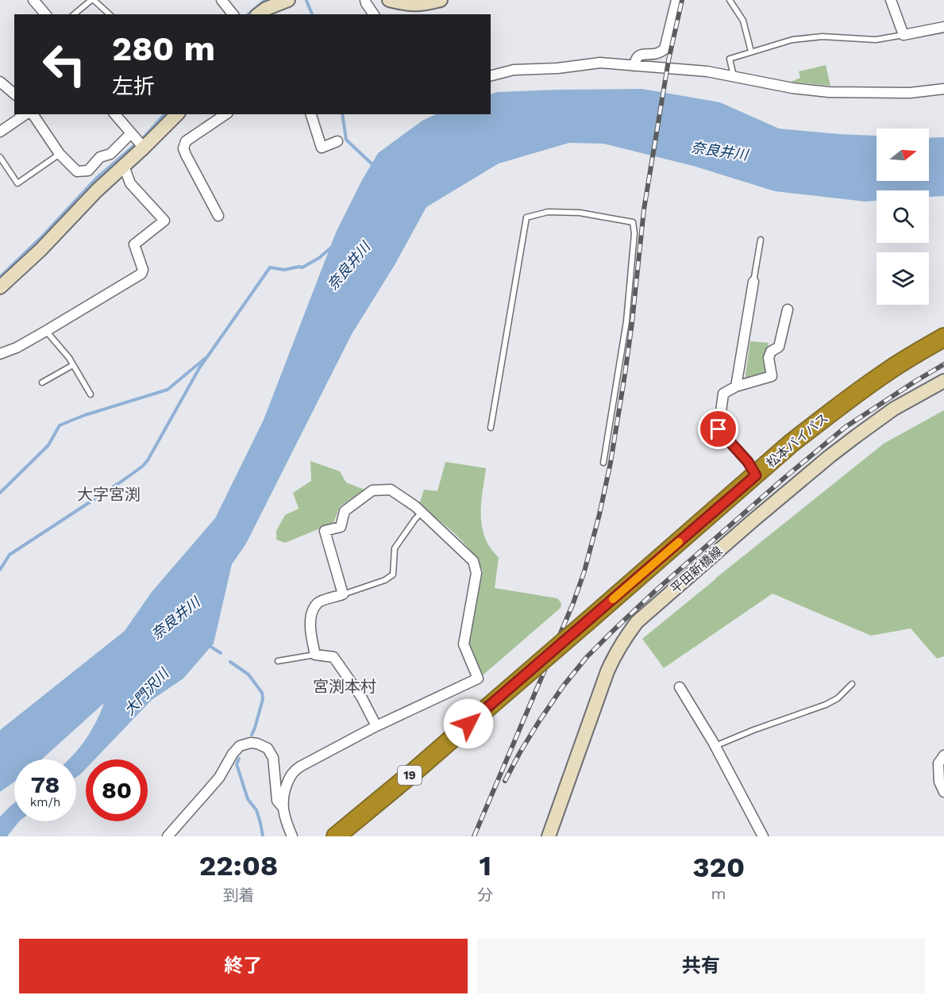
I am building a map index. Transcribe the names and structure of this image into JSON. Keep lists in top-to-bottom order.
{
  "streets": {
    "highway": ["松本バイパス", "19"],
    "main road": ["平田新橋線"]
  },
  "districts": ["大字宮渕", "宮渕本村"],
  "water": ["奈良井川", "大門沢川"],
  "north": "right",
  "page": {
    "turn": ["280 m", "左折"],
    "speed": "78 km/h",
    "limit": "80",
    "eta": [
      "22:08",
      "到着",
      "1",
      "分",
      "320",
      "m"
    ],
    "buttons": ["終了", "共有"]
  }
}
